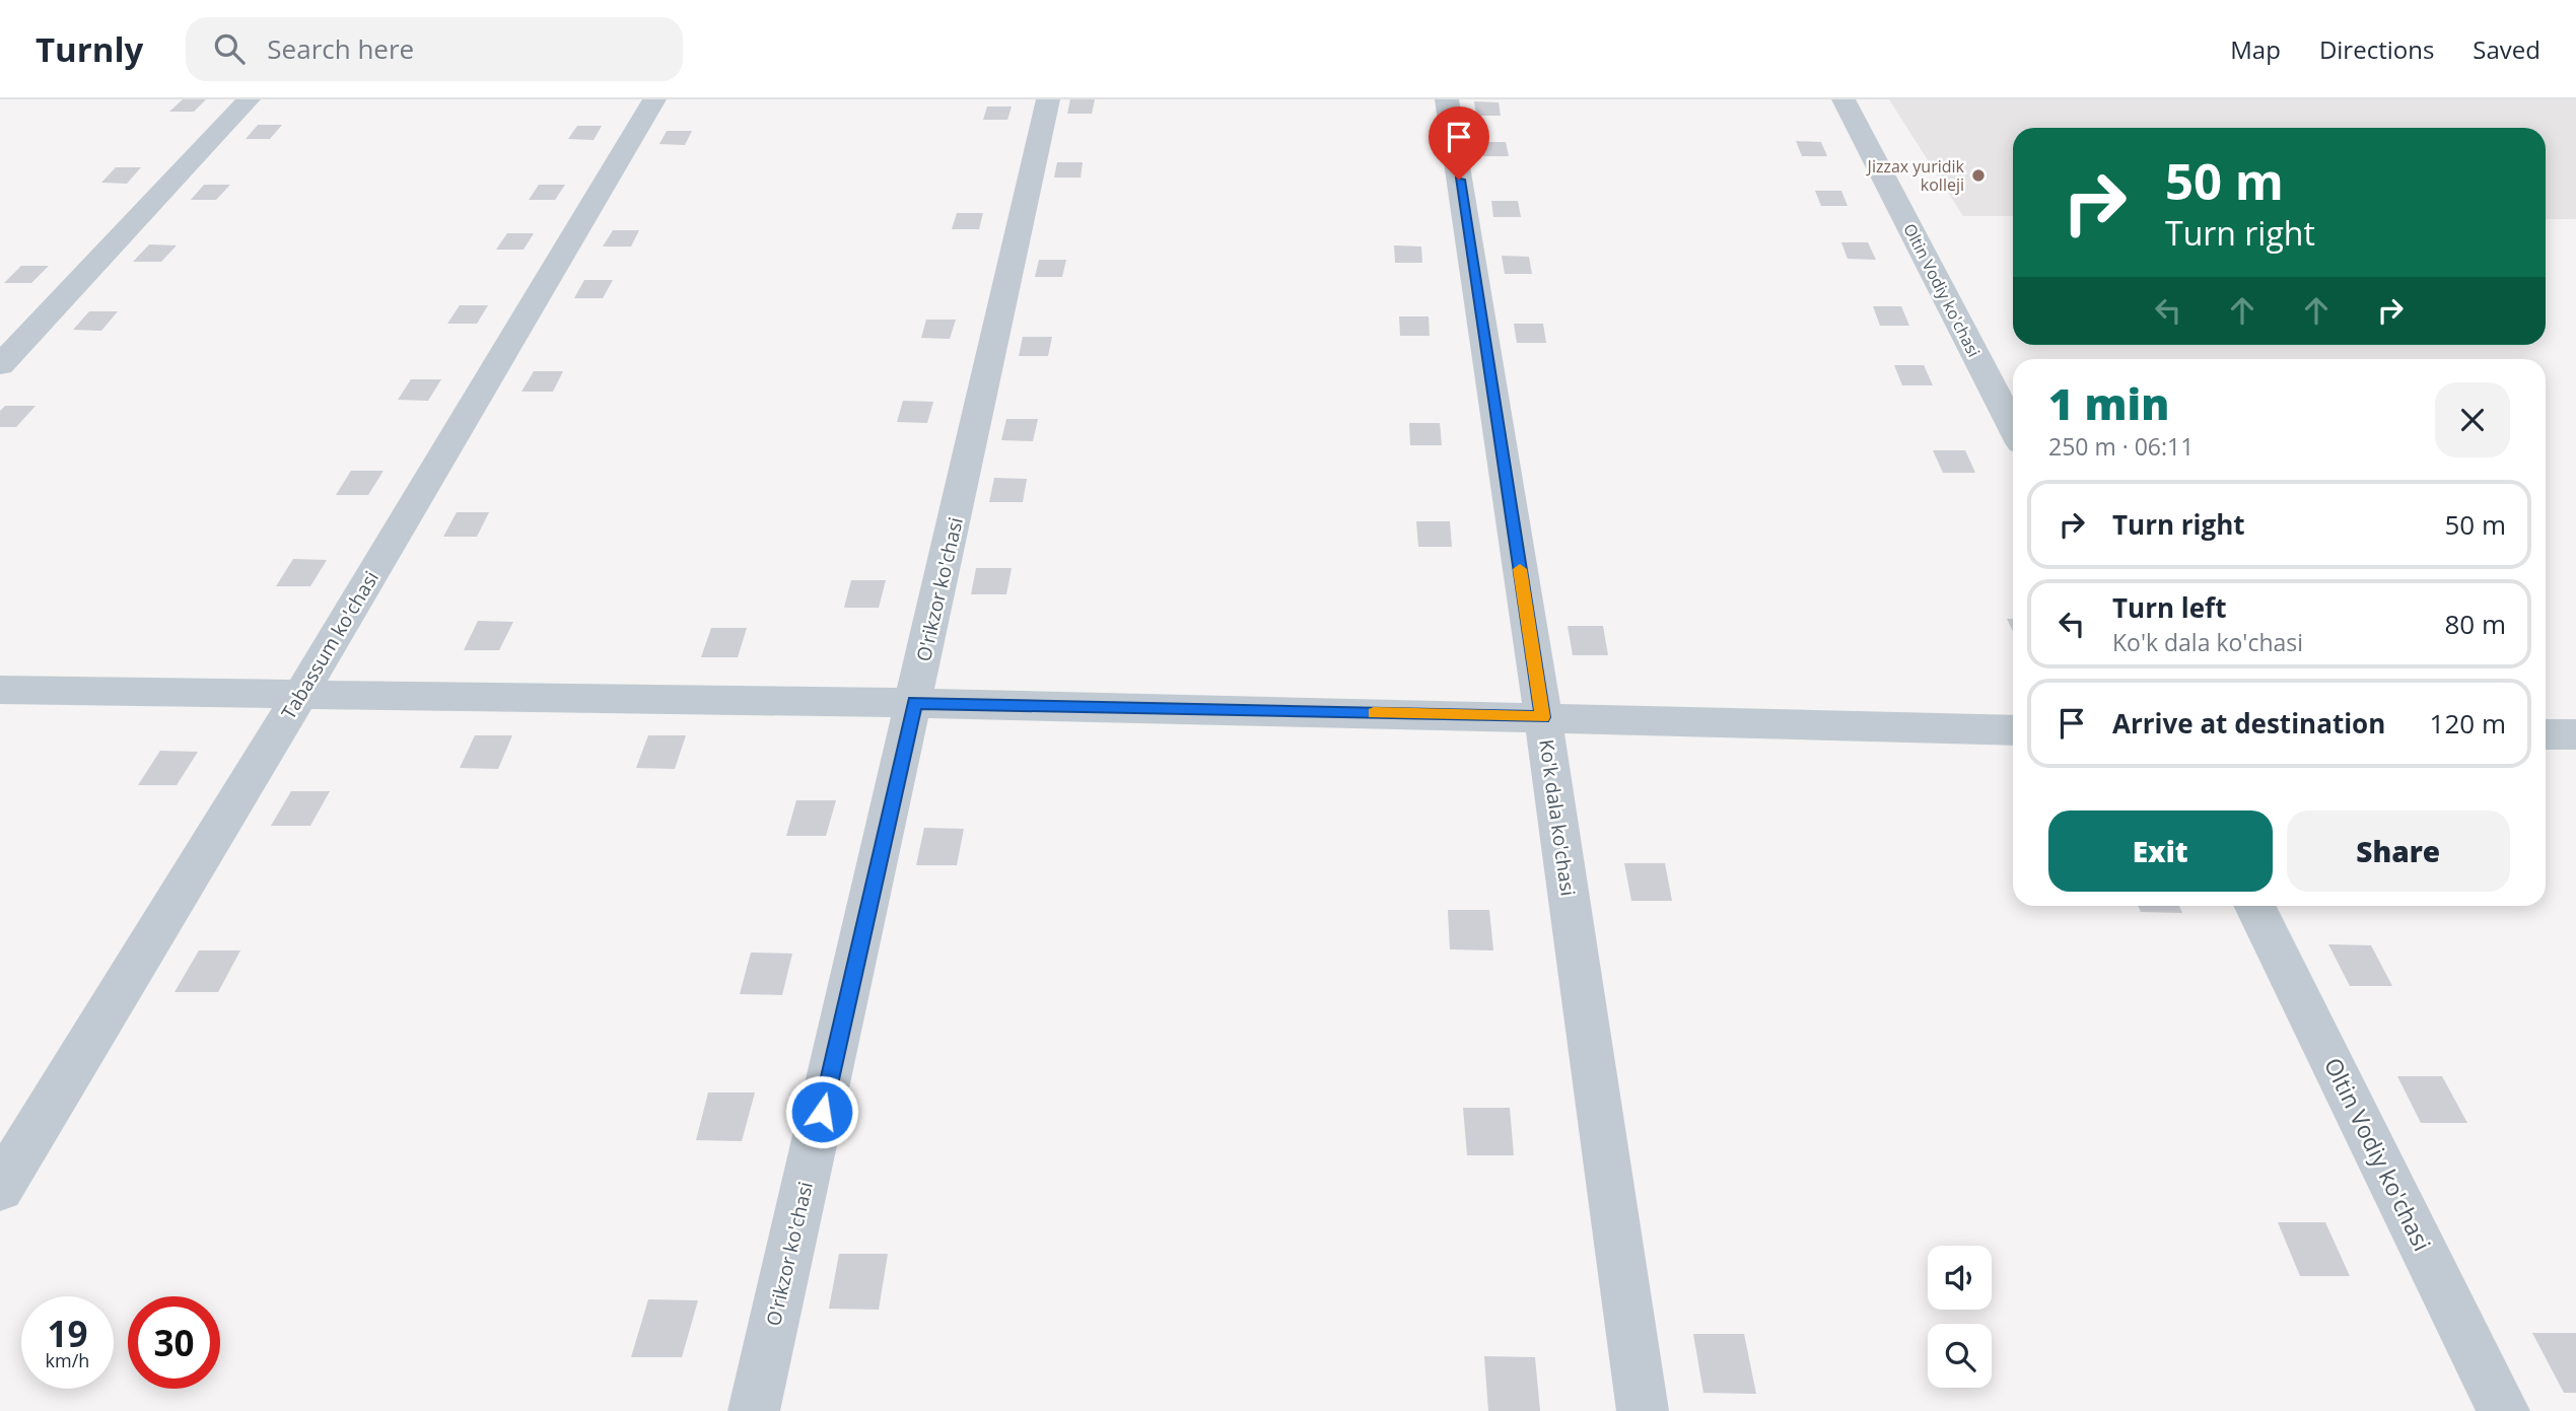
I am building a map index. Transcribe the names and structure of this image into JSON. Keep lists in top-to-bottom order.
{
  "streets": {
    "street": [
      "Oltin Vodiy ko'chasi",
      "O'rikzor ko'chasi",
      "Tabassum ko'chasi",
      "Ko'k dala ko'chasi"
    ]
  },
  "places": ["Jizzax yuridik kolleji"],
  "page": {
    "header": "Turnly",
    "search": "Search here",
    "nav": ["Map", "Directions", "Saved"],
    "turn": ["50 m", "Turn right"],
    "heading": ["1 min", "250 m · 06:11"],
    "list": [
      {
        "name": "Turn right",
        "value": "50 m"
      },
      {
        "name": "Turn left",
        "note": "Ko'k dala ko'chasi",
        "value": "80 m"
      },
      {
        "name": "Arrive at destination",
        "value": "120 m"
      }
    ],
    "buttons": ["Exit", "Share"],
    "speed": "19 km/h",
    "limit": "30"
  }
}
